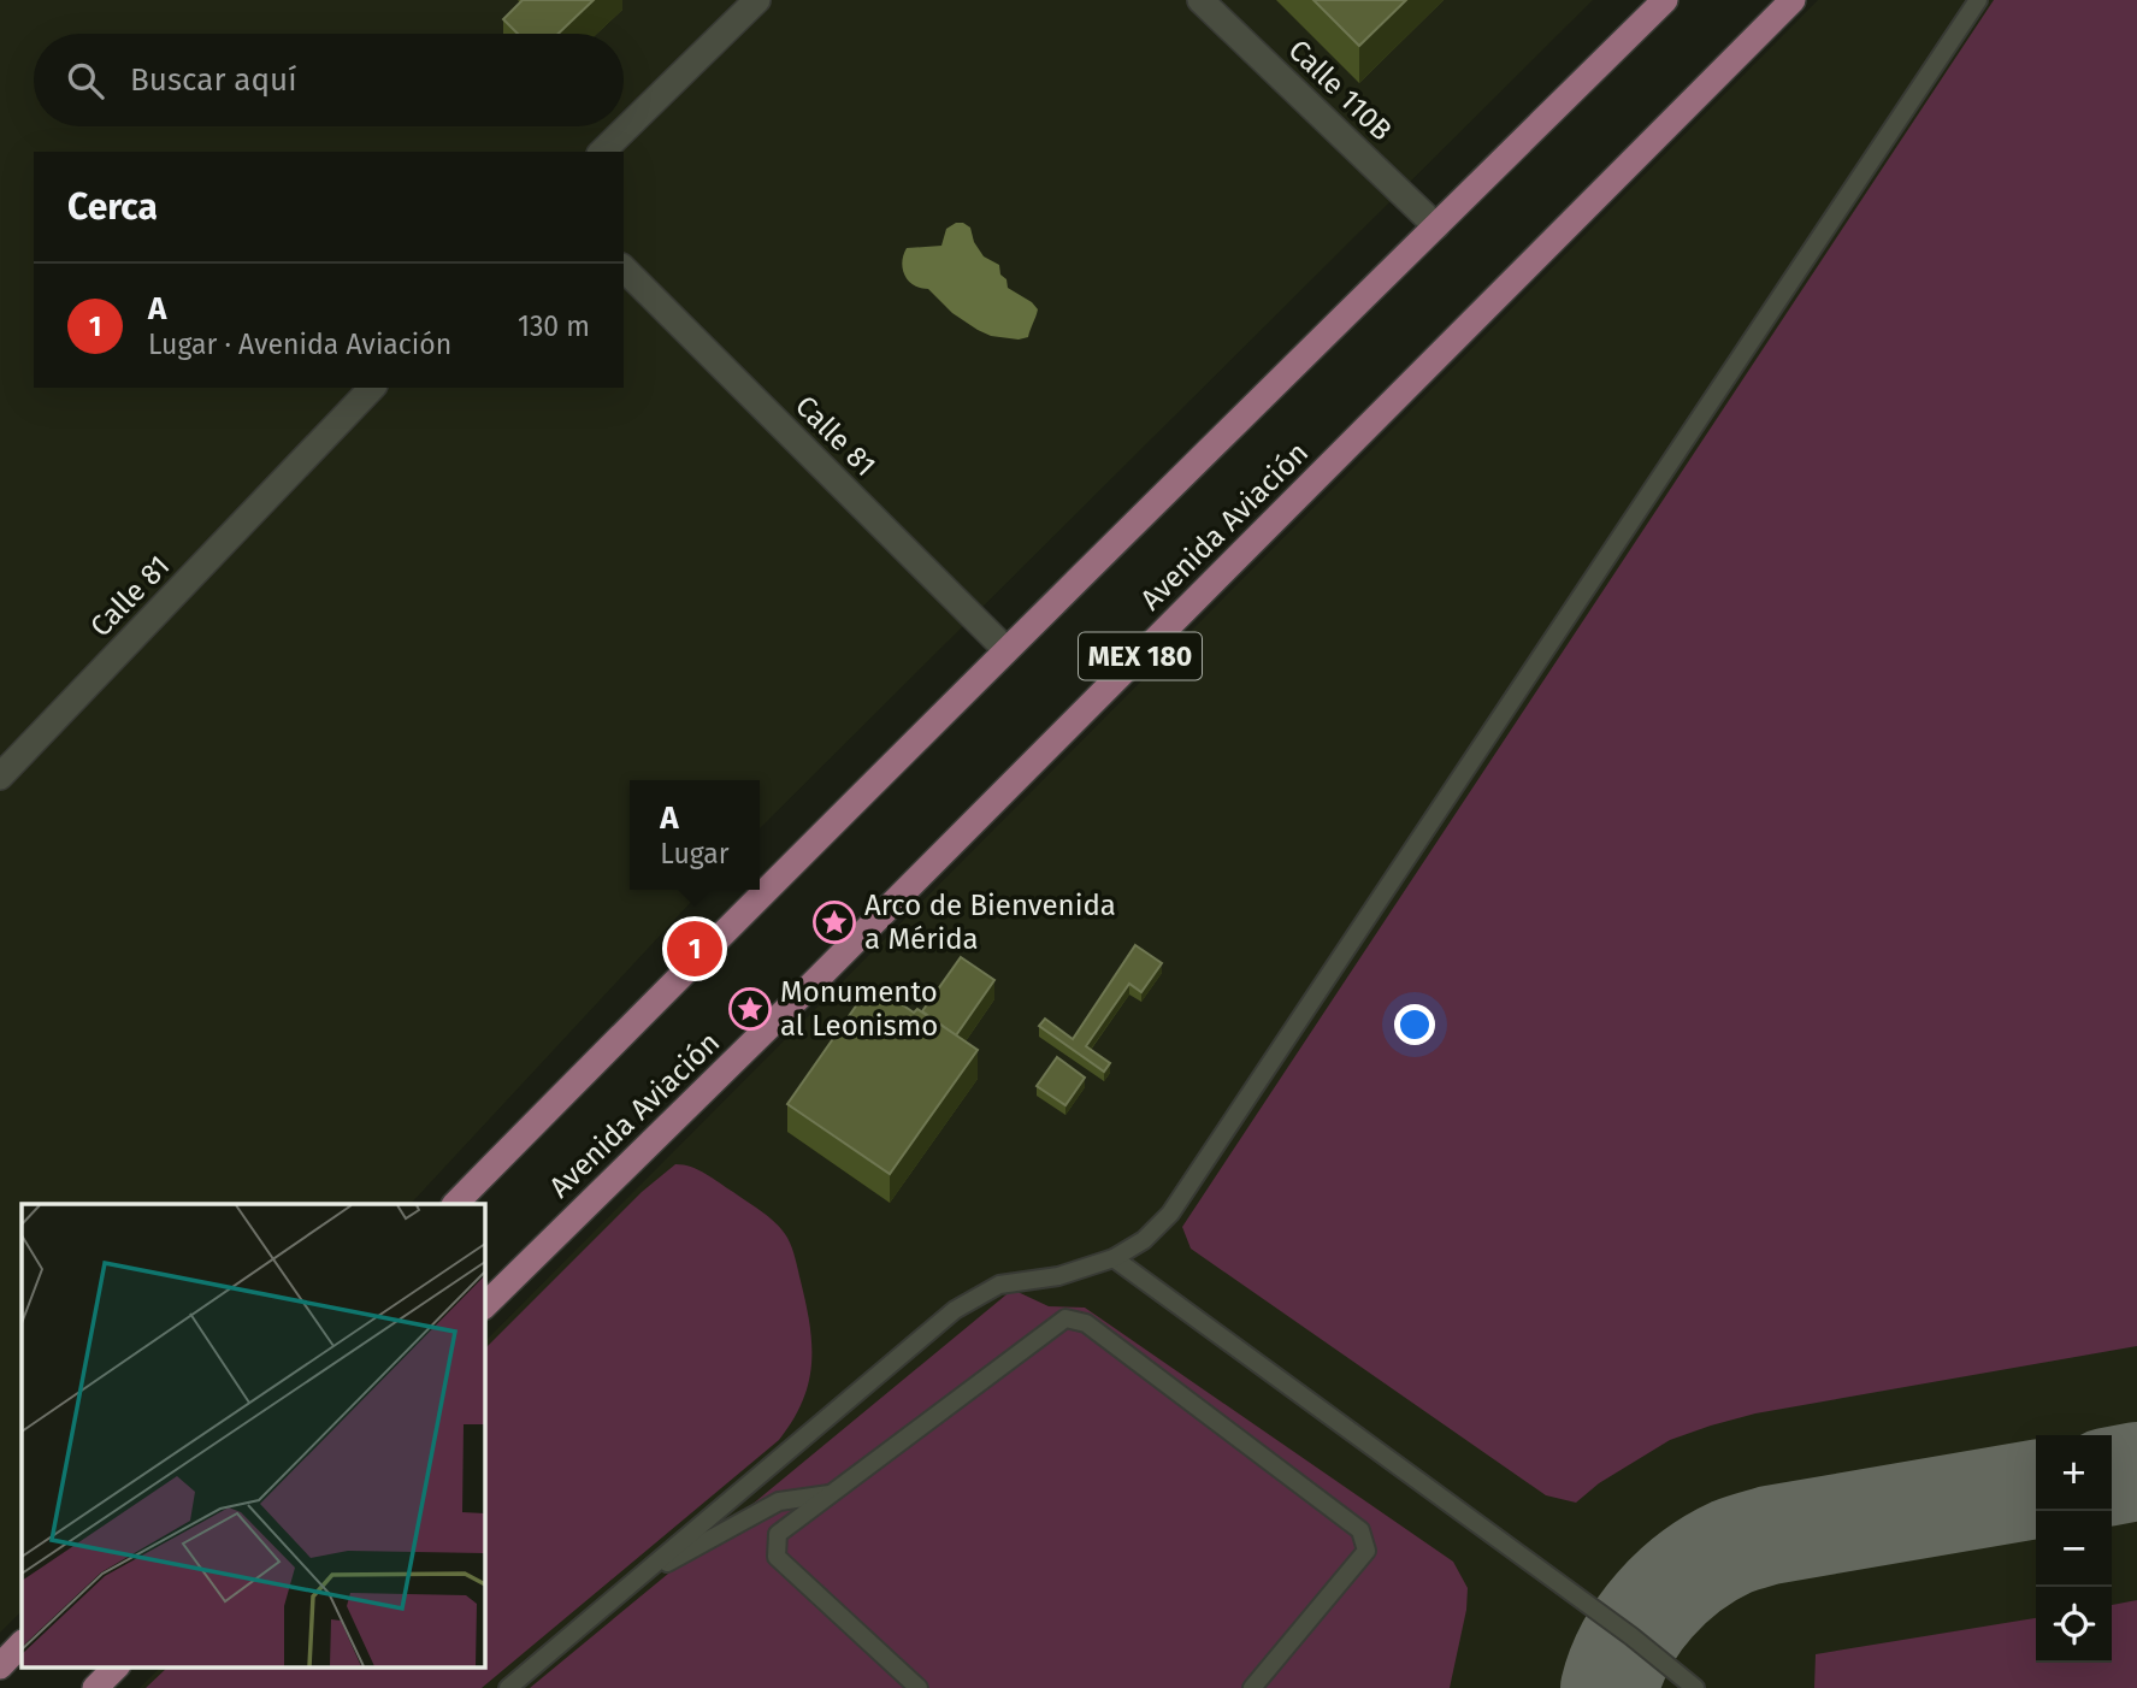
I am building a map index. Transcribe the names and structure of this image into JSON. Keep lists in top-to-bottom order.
{
  "streets": {
    "main road": ["Avenida Aviación", "MEX 180"],
    "street": ["Calle 110B", "Calle 81"]
  },
  "crossings": [
    ["Calle 110B", "MEX 180"],
    ["Calle 81", "MEX 180"]
  ],
  "places": {
    "place": ["Arco de Bienvenida a Mérida", "Monumento al Leonismo"]
  },
  "page": {
    "search": "Buscar aquí",
    "heading": "Cerca",
    "list": [
      {
        "mark": "1",
        "name": "A",
        "note": "Lugar · Avenida Aviación",
        "value": "130 m"
      }
    ],
    "popup": ["A", "Lugar"],
    "pins": "1",
    "map_buttons": ["+", "−"]
  }
}
